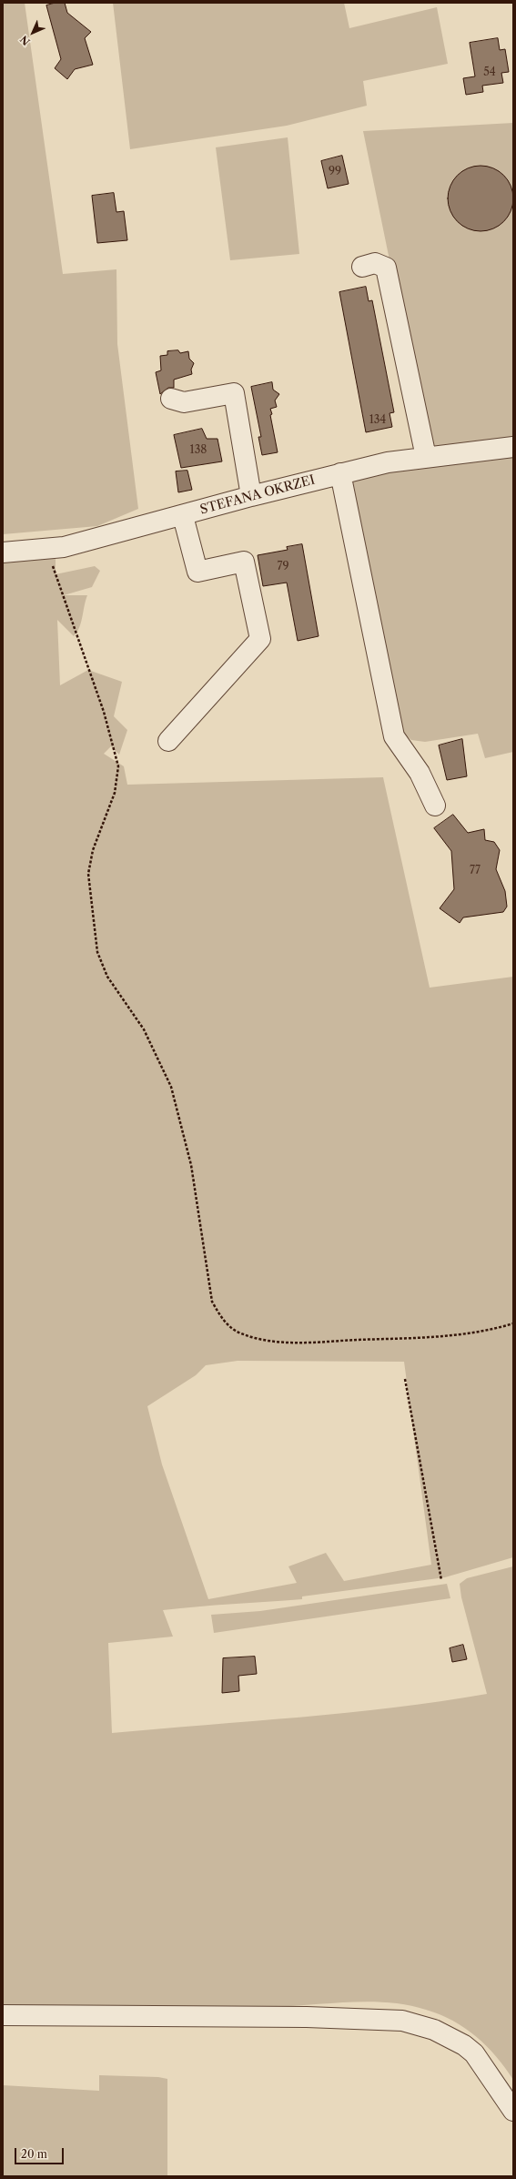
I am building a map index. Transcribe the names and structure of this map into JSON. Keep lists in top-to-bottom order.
{
  "streets": {
    "street": ["STEFANA OKRZEI"]
  },
  "house_numbers": [
    "54",
    "99",
    "134",
    "138",
    "79",
    "77"
  ],
  "scale_bar": "20 m",
  "north": "bottom left"
}
